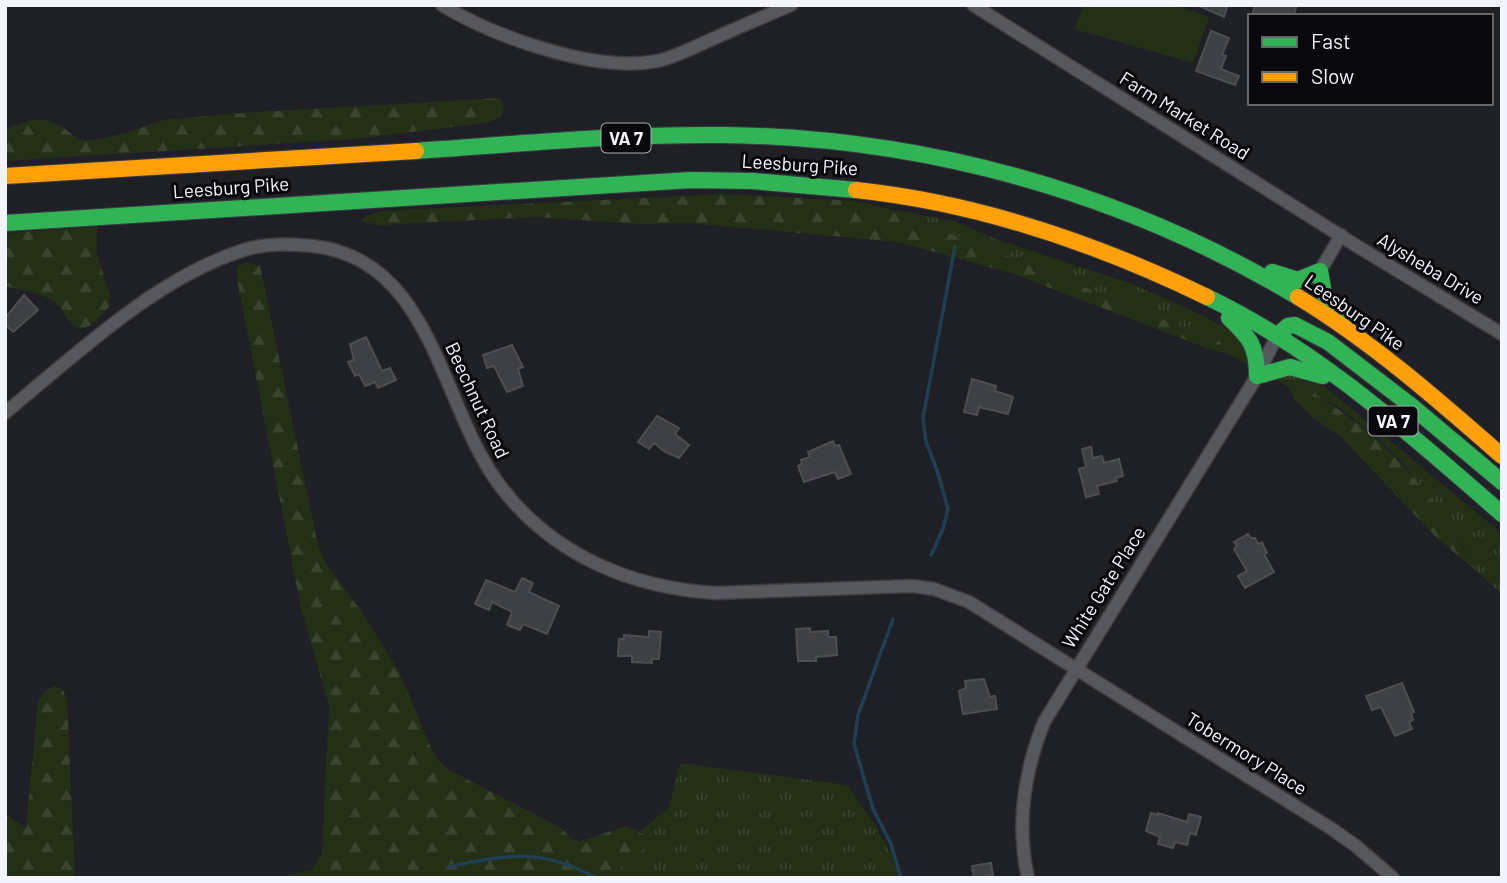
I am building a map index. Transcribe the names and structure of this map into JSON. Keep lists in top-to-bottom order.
{
  "streets": {
    "highway": ["VA 7", "Leesburg Pike"],
    "street": [
      "Farm Market Road",
      "Alysheba Drive",
      "Beechnut Road",
      "White Gate Place",
      "Tobermory Place"
    ]
  },
  "crossings": [
    ["Farm Market Road", "Alysheba Drive"],
    ["Leesburg Pike", "White Gate Place"],
    ["Beechnut Road", "White Gate Place"],
    ["Beechnut Road", "Tobermory Place"],
    ["White Gate Place", "Tobermory Place"]
  ],
  "legend": ["Fast", "Slow"]
}
